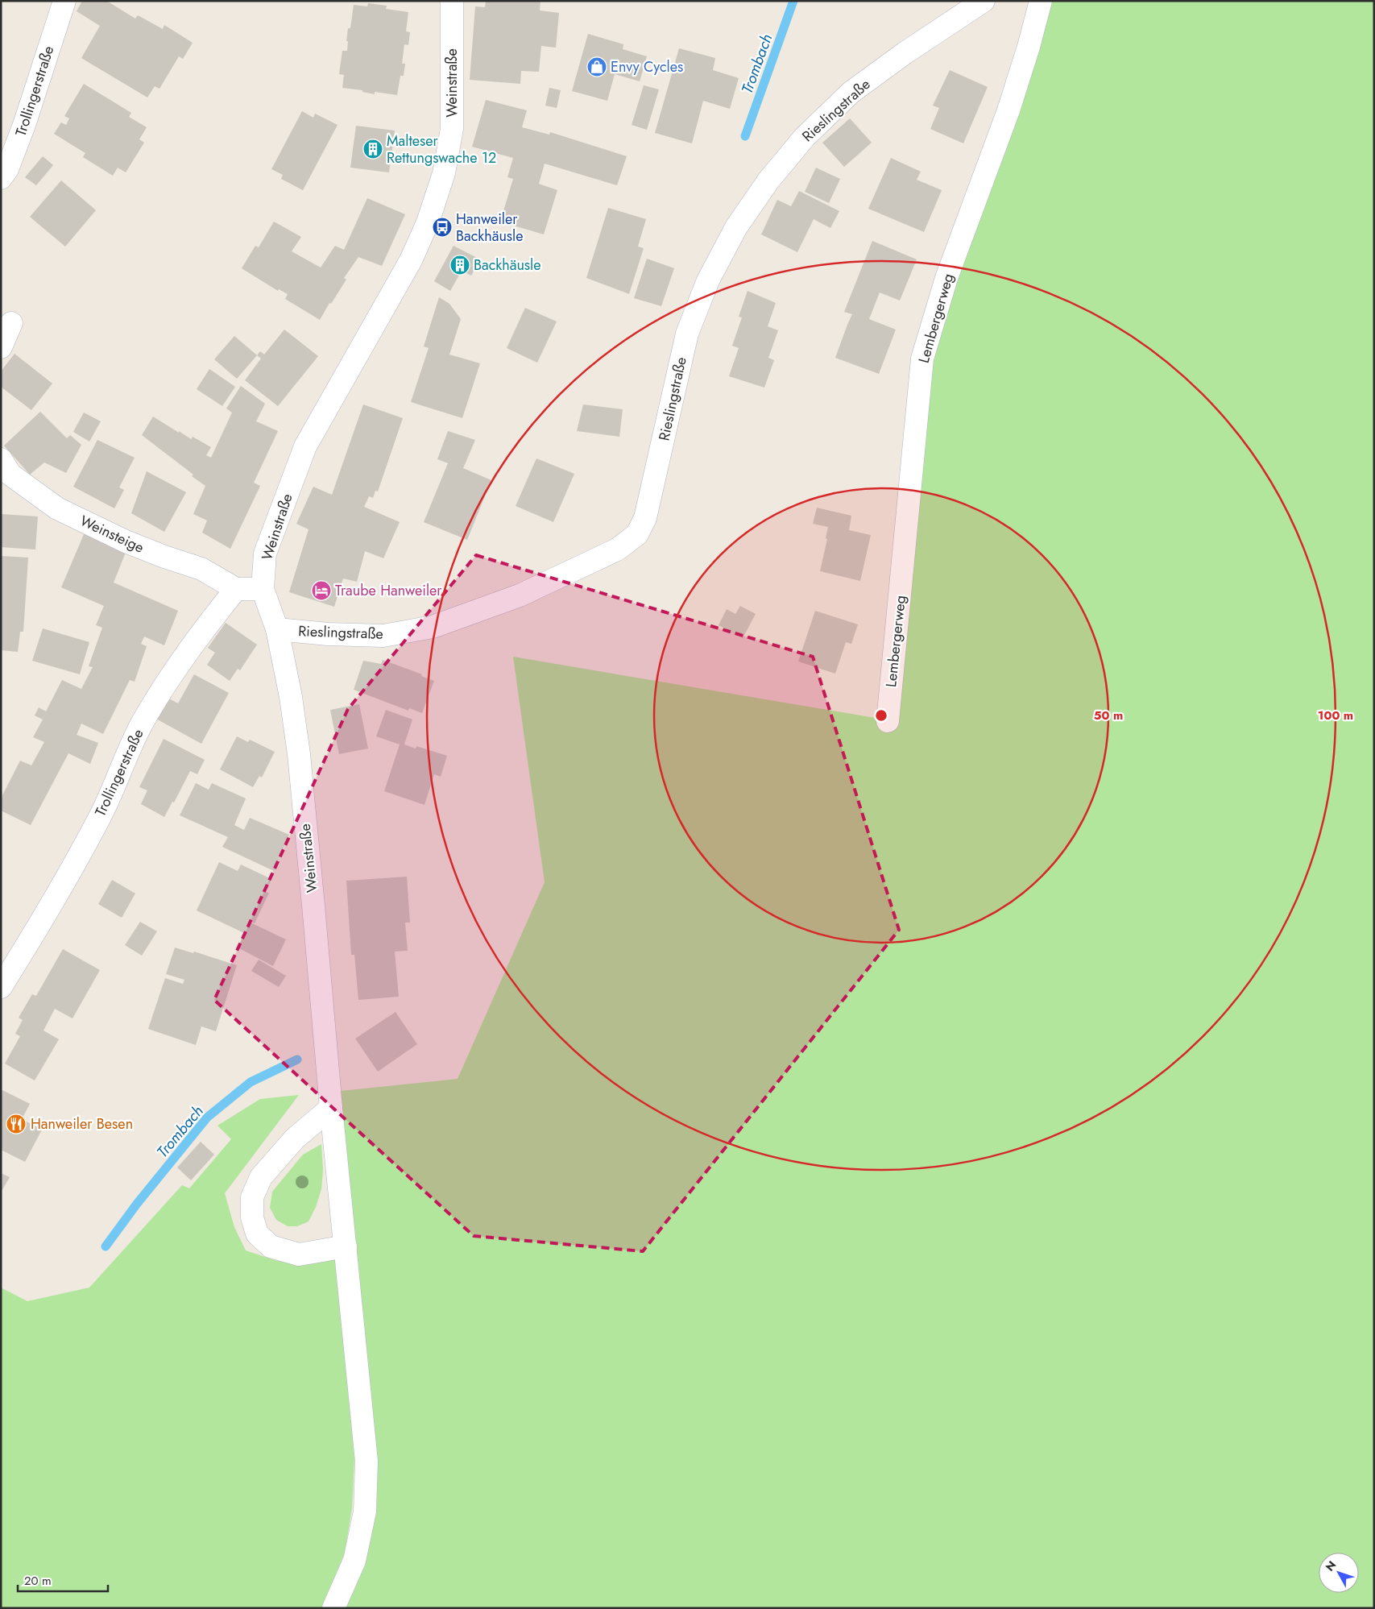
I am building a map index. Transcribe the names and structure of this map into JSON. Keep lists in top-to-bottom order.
{
  "streets": {
    "street": [
      "Weinstraße",
      "Trollingerstraße",
      "Rieslingstraße",
      "Lembergerweg",
      "Weinsteige"
    ]
  },
  "crossings": [
    ["Weinstraße", "Rieslingstraße"],
    ["Trollingerstraße", "Weinsteige"]
  ],
  "water": ["Trombach"],
  "places": {
    "shop": ["Envy Cycles"],
    "building": ["Malteser Rettungswache 12", "Backhäusle"],
    "bus stop": ["Hanweiler Backhäusle"],
    "hotel": ["Traube Hanweiler"],
    "restaurant": ["Hanweiler Besen"]
  },
  "scale_bar": "20 m",
  "north": "top left",
  "rings": ["50 m", "100 m"]
}
